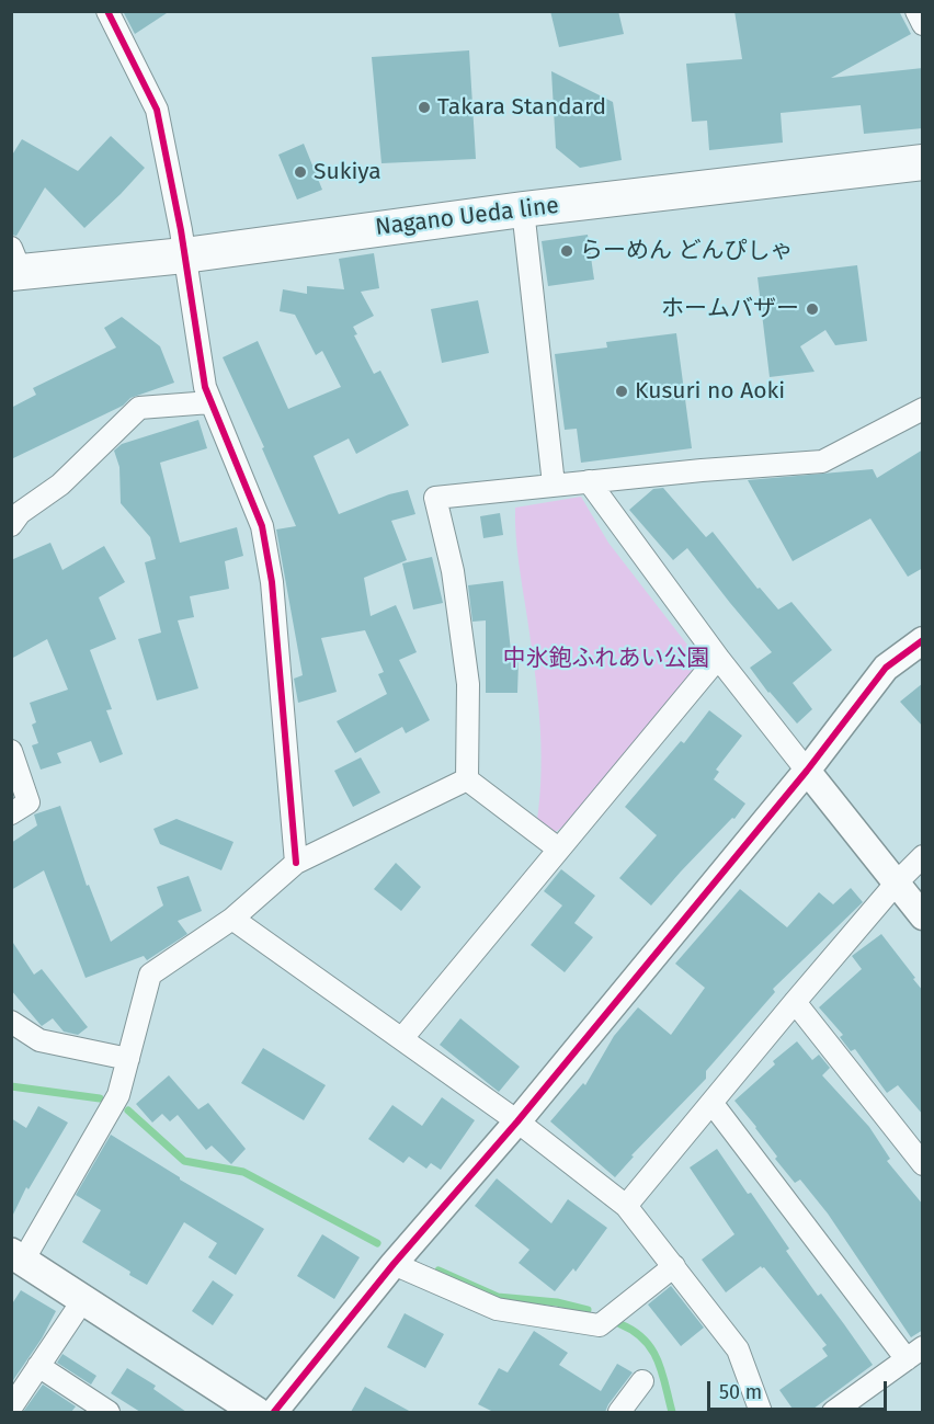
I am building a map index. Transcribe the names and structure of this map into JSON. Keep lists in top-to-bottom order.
{
  "streets": {
    "main road": ["Nagano Ueda line"]
  },
  "parks": ["中氷鉋ふれあい公園"],
  "places": [
    "Takara Standard",
    "Sukiya",
    "らーめん どんぴしゃ",
    "ホームバザー",
    "Kusuri no Aoki"
  ],
  "scale_bar": "50 m"
}
